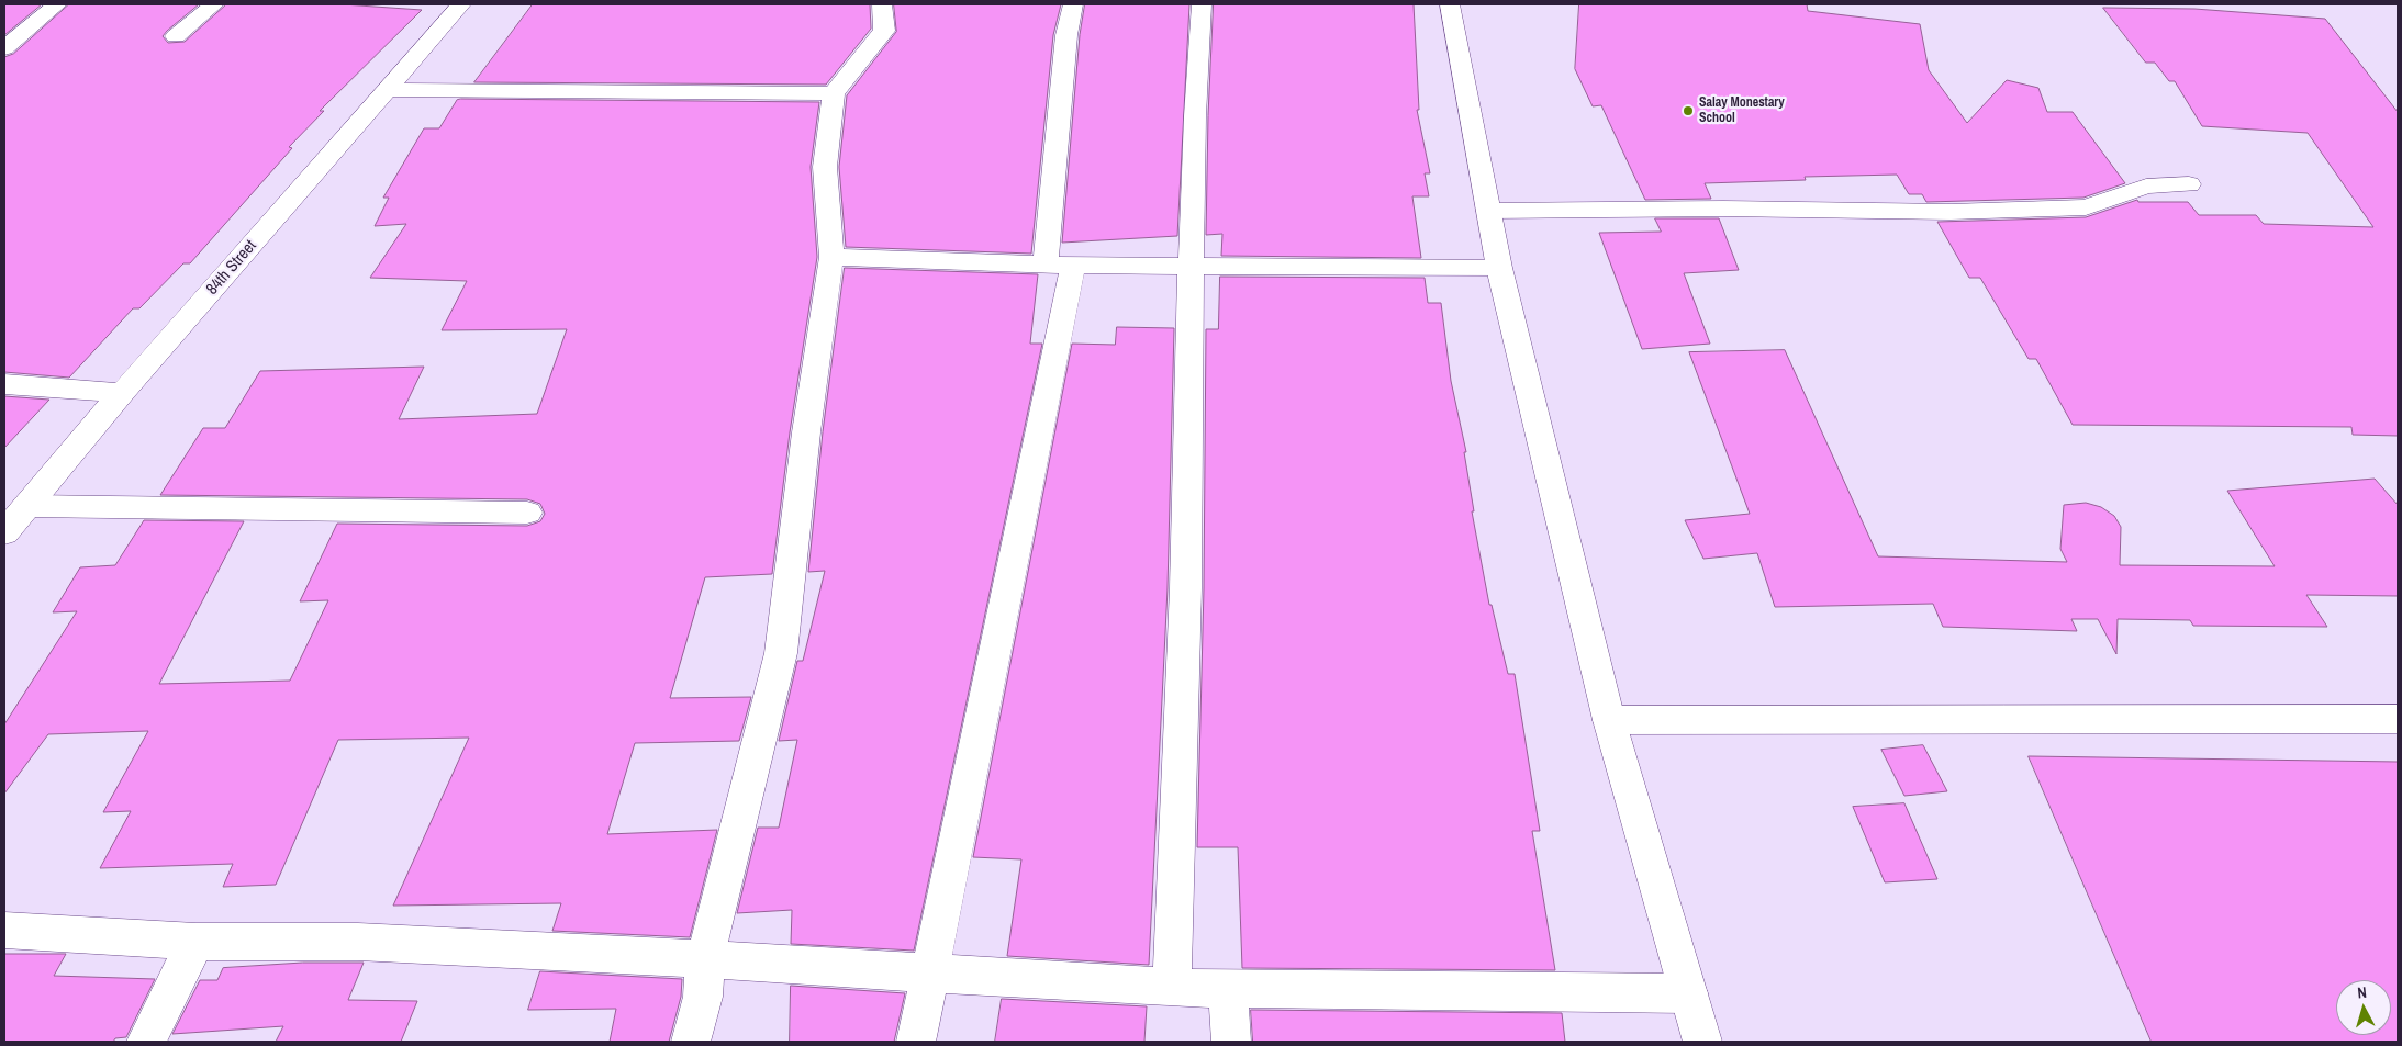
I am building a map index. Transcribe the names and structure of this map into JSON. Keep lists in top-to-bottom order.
{
  "streets": {
    "street": ["84th Street"]
  },
  "places": ["Salay Monestary School"],
  "north": "top"
}
